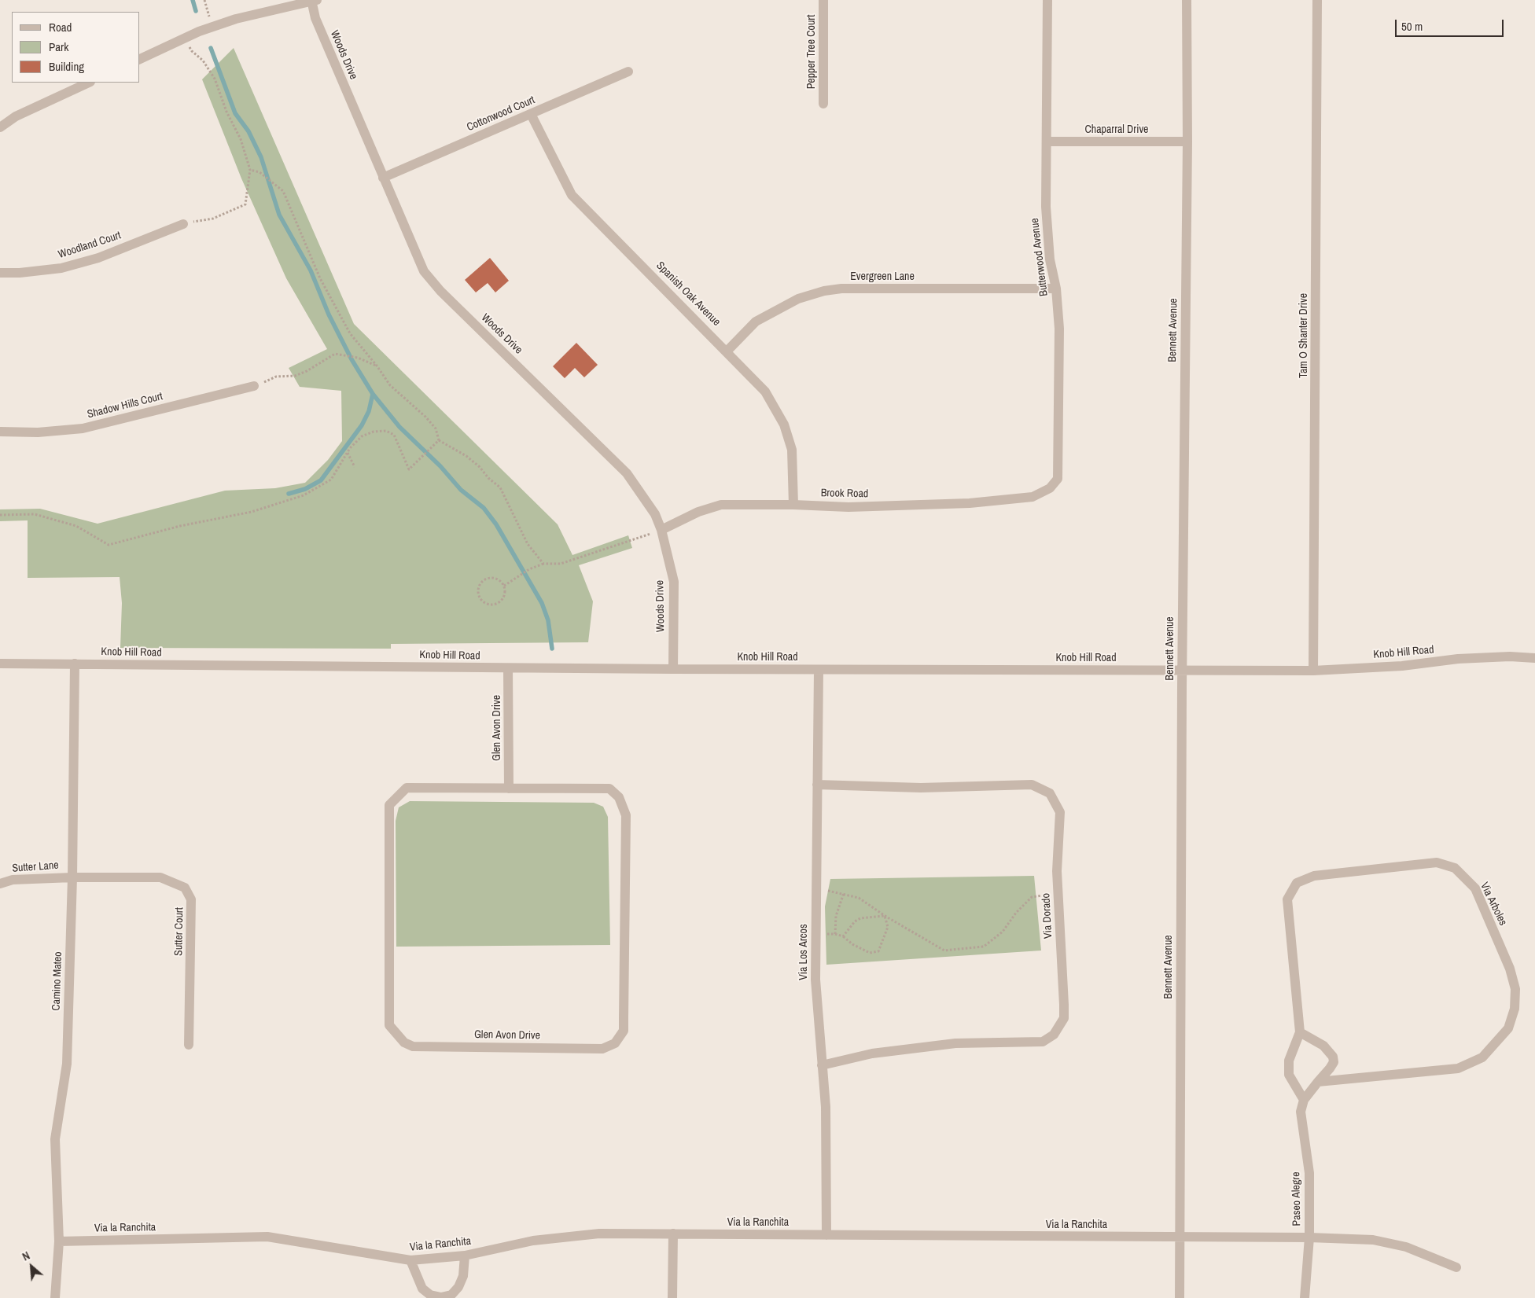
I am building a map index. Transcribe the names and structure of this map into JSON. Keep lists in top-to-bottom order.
{
  "streets": {
    "street": [
      "Pepper Tree Court",
      "Woods Drive",
      "Cottonwood Court",
      "Chaparral Drive",
      "Woodland Court",
      "Butterwood Avenue",
      "Evergreen Lane",
      "Spanish Oak Avenue",
      "Bennett Avenue",
      "Tam O Shanter Drive",
      "Shadow Hills Court",
      "Brook Road",
      "Knob Hill Road",
      "Glen Avon Drive",
      "Sutter Lane",
      "Via Arboles",
      "Via Dorado",
      "Sutter Court",
      "Via Los Arcos",
      "Camino Mateo",
      "Paseo Alegre",
      "Via la Ranchita"
    ]
  },
  "crossings": [
    ["Woods Drive", "Cottonwood Court"],
    ["Woods Drive", "Brook Road"],
    ["Woods Drive", "Knob Hill Road"],
    ["Cottonwood Court", "Spanish Oak Avenue"],
    ["Chaparral Drive", "Butterwood Avenue"],
    ["Chaparral Drive", "Bennett Avenue"],
    ["Butterwood Avenue", "Evergreen Lane"],
    ["Butterwood Avenue", "Brook Road"],
    ["Evergreen Lane", "Spanish Oak Avenue"],
    ["Spanish Oak Avenue", "Brook Road"],
    ["Bennett Avenue", "Knob Hill Road"],
    ["Bennett Avenue", "Via la Ranchita"],
    ["Tam O Shanter Drive", "Knob Hill Road"],
    ["Knob Hill Road", "Glen Avon Drive"],
    ["Knob Hill Road", "Via Los Arcos"],
    ["Knob Hill Road", "Camino Mateo"],
    ["Sutter Lane", "Sutter Court"],
    ["Sutter Lane", "Camino Mateo"],
    ["Via Arboles", "Paseo Alegre"],
    ["Via Dorado", "Via Los Arcos"],
    ["Sutter Court", "Camino Mateo"],
    ["Via Los Arcos", "Via la Ranchita"],
    ["Camino Mateo", "Via la Ranchita"],
    ["Paseo Alegre", "Via la Ranchita"]
  ],
  "legend": ["Road", "Park", "Building"],
  "scale_bar": "50 m",
  "north": "top left"
}
